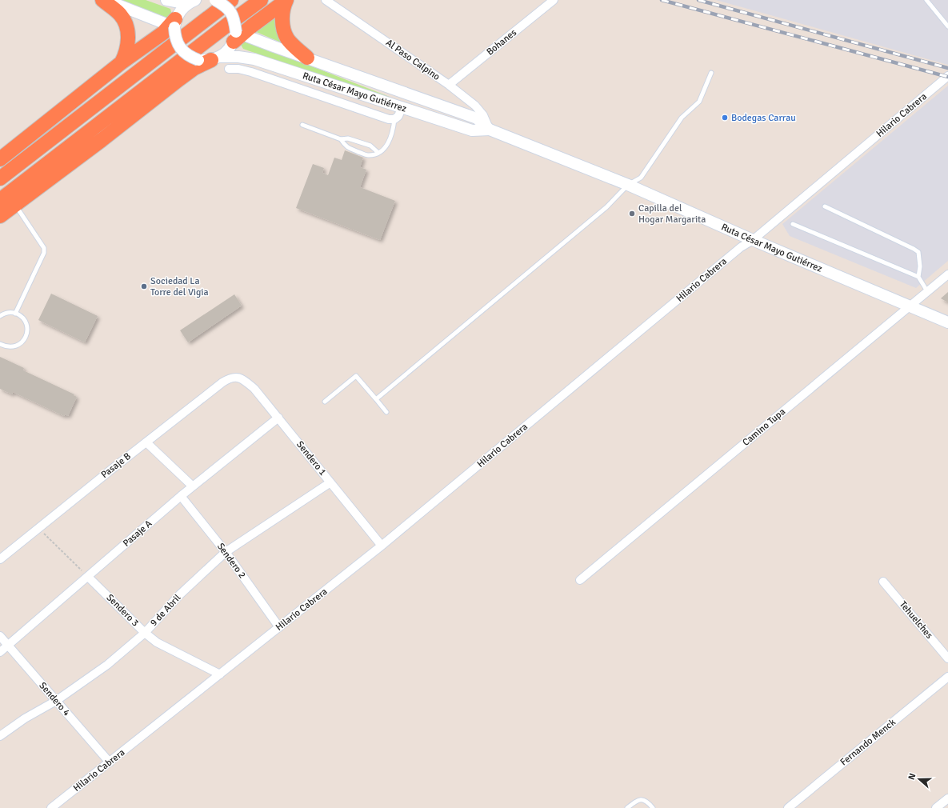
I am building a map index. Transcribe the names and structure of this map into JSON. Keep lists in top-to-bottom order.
{
  "streets": {
    "main road": ["Ruta César Mayo Gutiérrez"],
    "street": [
      "Bohanes",
      "Al Paso Calpino",
      "Hilario Cabrera",
      "Camino Tupa",
      "Sendero 1",
      "Pasaje B",
      "Pasaje A",
      "Sendero 2",
      "Sendero 3",
      "9 de Abril",
      "Tehuelches",
      "Sendero 4",
      "Fernando Menck"
    ]
  },
  "crossings": [
    ["Bohanes", "Al Paso Calpino"],
    ["Al Paso Calpino", "Ruta César Mayo Gutiérrez"],
    ["Ruta César Mayo Gutiérrez", "Hilario Cabrera"],
    ["Ruta César Mayo Gutiérrez", "Camino Tupa"],
    ["Hilario Cabrera", "Sendero 1"],
    ["Hilario Cabrera", "Sendero 2"],
    ["Hilario Cabrera", "Sendero 3"],
    ["Hilario Cabrera", "Sendero 4"],
    ["Sendero 1", "Pasaje B"],
    ["Sendero 1", "Pasaje A"],
    ["Sendero 1", "9 de Abril"],
    ["Pasaje A", "Sendero 2"],
    ["Pasaje A", "Sendero 3"],
    ["Pasaje A", "Sendero 4"],
    ["Sendero 2", "9 de Abril"],
    ["Sendero 3", "9 de Abril"],
    ["9 de Abril", "Sendero 4"]
  ],
  "places": ["Bodegas Carrau", "Capilla del Hogar Margarita", "Sociedad La Torre del Vigia"],
  "north": "left"
}
